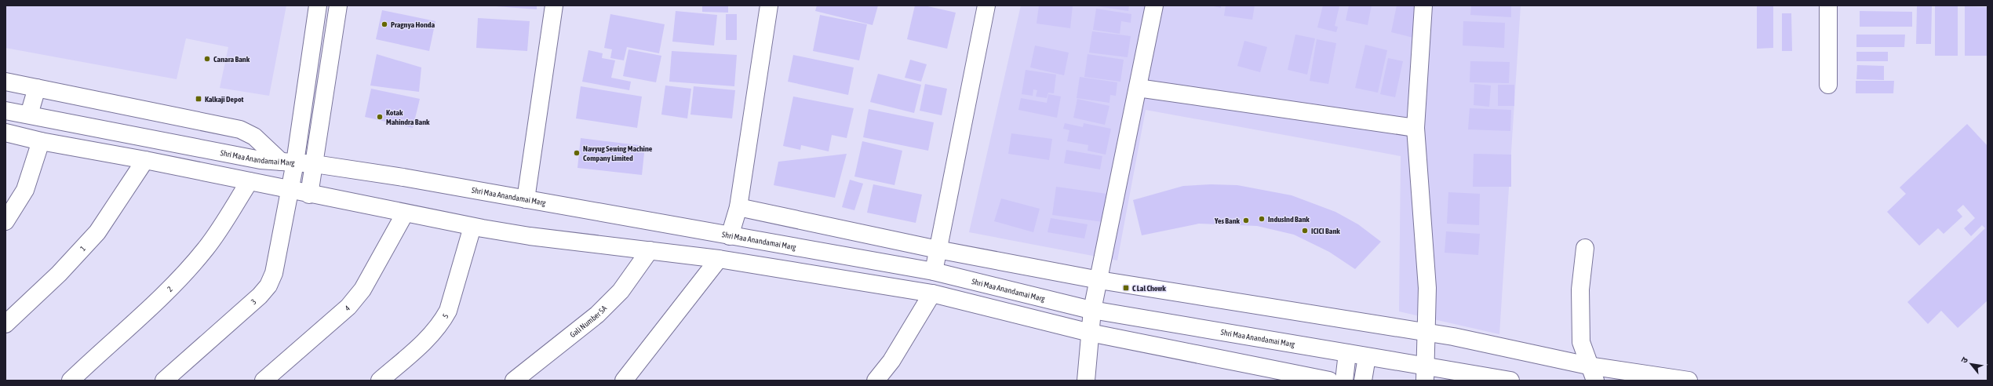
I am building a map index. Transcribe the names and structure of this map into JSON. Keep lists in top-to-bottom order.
{
  "streets": {
    "street": [
      "Shri Maa Anandamai Marg",
      "1",
      "2",
      "3",
      "4",
      "5",
      "Gali Number 5A"
    ]
  },
  "crossings": [
    ["Shri Maa Anandamai Marg", "3"]
  ],
  "places": {
    "other": [
      "Pragnya Honda",
      "Canara Bank",
      "Kotak Mahindra Bank",
      "Navyug Sewing Machine Company Limited",
      "IndusInd Bank",
      "Yes Bank",
      "ICICI Bank"
    ],
    "transit": ["Kalkaji Depot", "C Lal Chowk"]
  },
  "north": "top left"
}
